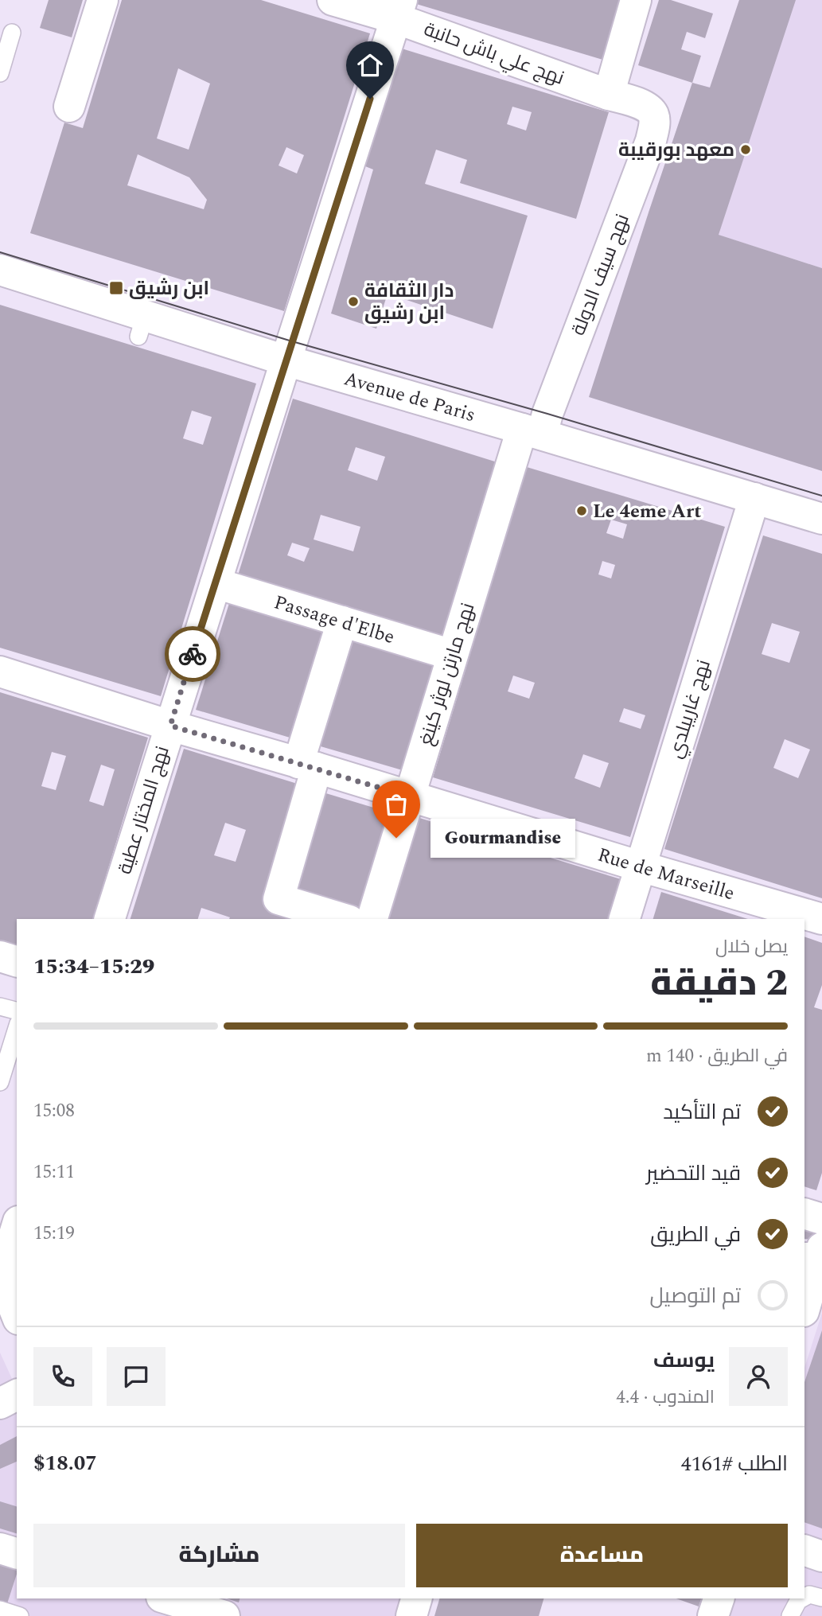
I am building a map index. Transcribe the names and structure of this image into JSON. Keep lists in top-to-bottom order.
{
  "streets": {
    "street": [
      "نهج علي باش حانبة",
      "نهج سيف الدولة",
      "Avenue de Paris",
      "Passage d'Elbe",
      "نهج مارتن لوثر كينغ",
      "نهج غاريبلدي",
      "نهج المختار عطية",
      "Rue de Marseille"
    ]
  },
  "crossings": [
    ["نهج علي باش حانبة", "نهج سيف الدولة"],
    ["نهج علي باش حانبة", "نهج المختار عطية"],
    ["نهج سيف الدولة", "Avenue de Paris"],
    ["نهج سيف الدولة", "نهج مارتن لوثر كينغ"],
    ["Avenue de Paris", "نهج مارتن لوثر كينغ"],
    ["Avenue de Paris", "نهج غاريبلدي"],
    ["Avenue de Paris", "نهج المختار عطية"],
    ["Passage d'Elbe", "نهج مارتن لوثر كينغ"],
    ["Passage d'Elbe", "نهج المختار عطية"],
    ["نهج مارتن لوثر كينغ", "Rue de Marseille"],
    ["نهج غاريبلدي", "Rue de Marseille"],
    ["نهج المختار عطية", "Rue de Marseille"]
  ],
  "places": {
    "other": [
      "معهد بورقيبة",
      "دار الثقافة ابن رشيق",
      "Le 4eme Art",
      "Gourmandise"
    ],
    "transit": ["ابن رشيق"]
  },
  "page": {
    "bubble": "Gourmandise",
    "heading": ["2 دقيقة", "يصل خلال", "15:29–15:34"],
    "panel": [
      "يوسف",
      "المندوب · 4.4",
      "الطلب #4161",
      "$18.07"
    ],
    "bar": "في الطريق · 140 m",
    "list": [
      ["تم التأكيد", "15:08"],
      ["قيد التحضير", "15:11"],
      ["في الطريق", "15:19"],
      "تم التوصيل"
    ],
    "buttons": ["مساعدة", "مشاركة"]
  }
}
